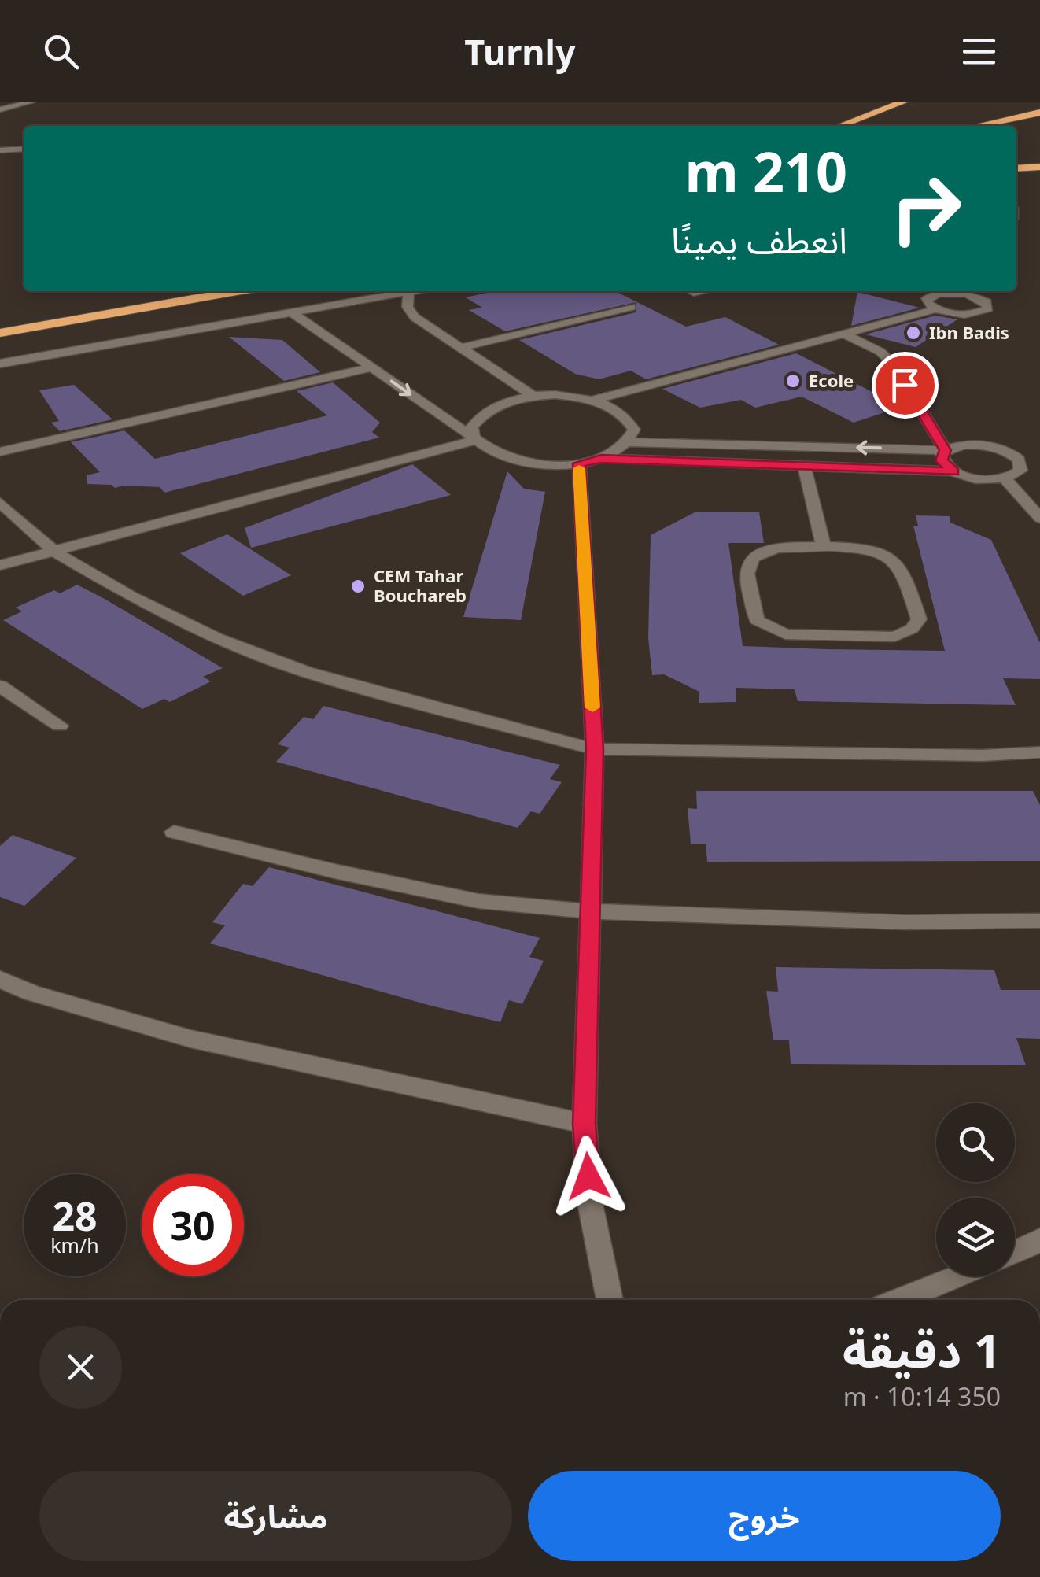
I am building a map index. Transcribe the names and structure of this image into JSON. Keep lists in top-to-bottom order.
{
  "places": ["Ibn Badis", "Ecole", "CEM Tahar Bouchareb"],
  "page": {
    "header": "Turnly",
    "turn": ["210 m", "انعطف يمينًا"],
    "speed": "28 km/h",
    "limit": "30",
    "heading": ["1 دقيقة", "350 m · 10:14"],
    "buttons": ["خروج", "مشاركة"]
  }
}
